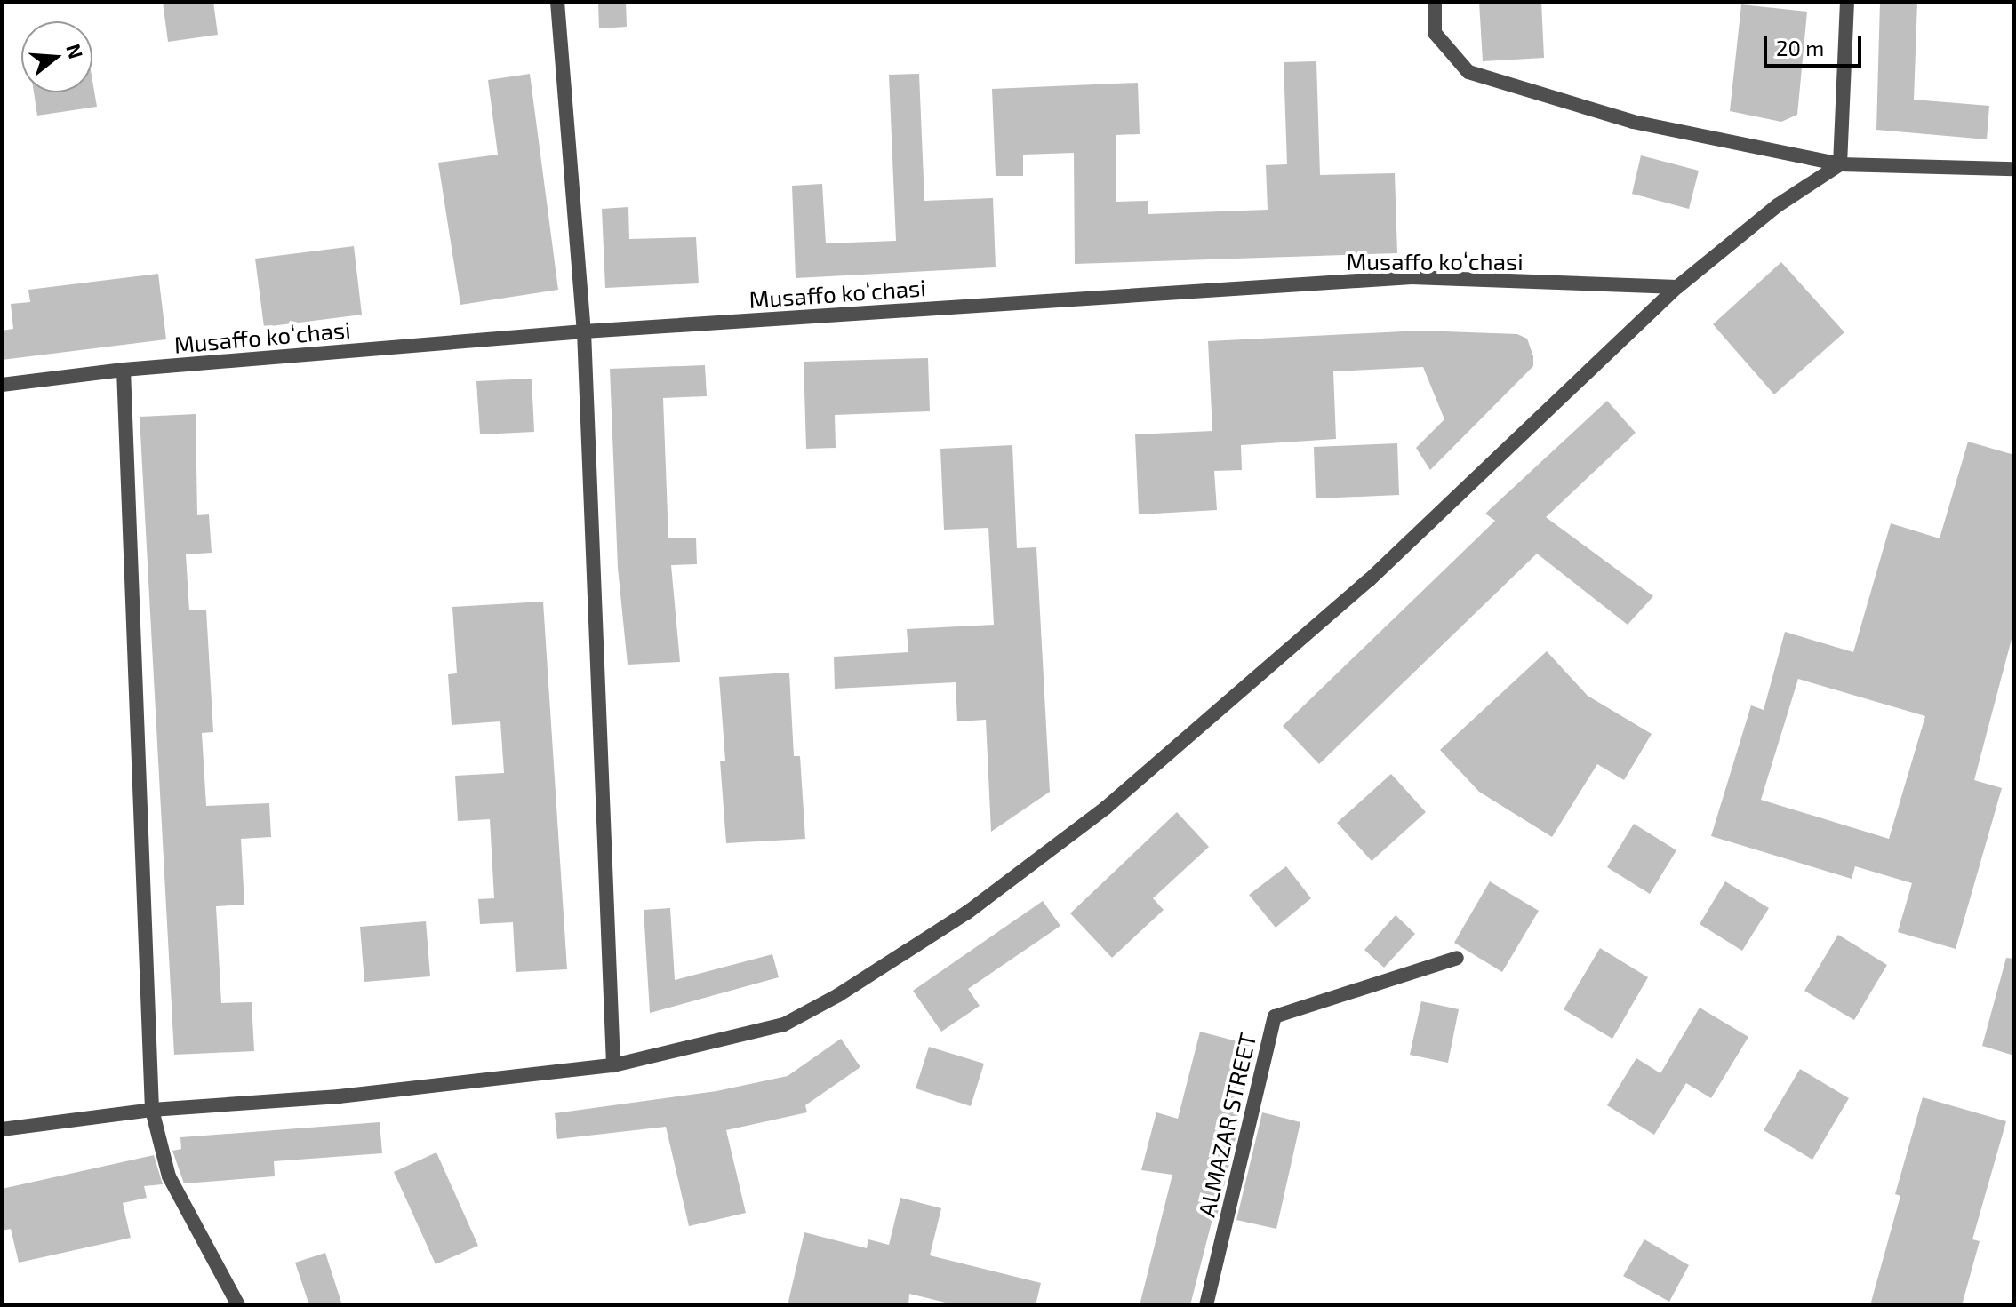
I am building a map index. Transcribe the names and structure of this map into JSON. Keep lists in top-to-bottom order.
{
  "streets": {
    "street": ["Musaffo koʻchasi", "ALMAZAR STREET"]
  },
  "scale_bar": "20 m",
  "north": "right"
}
